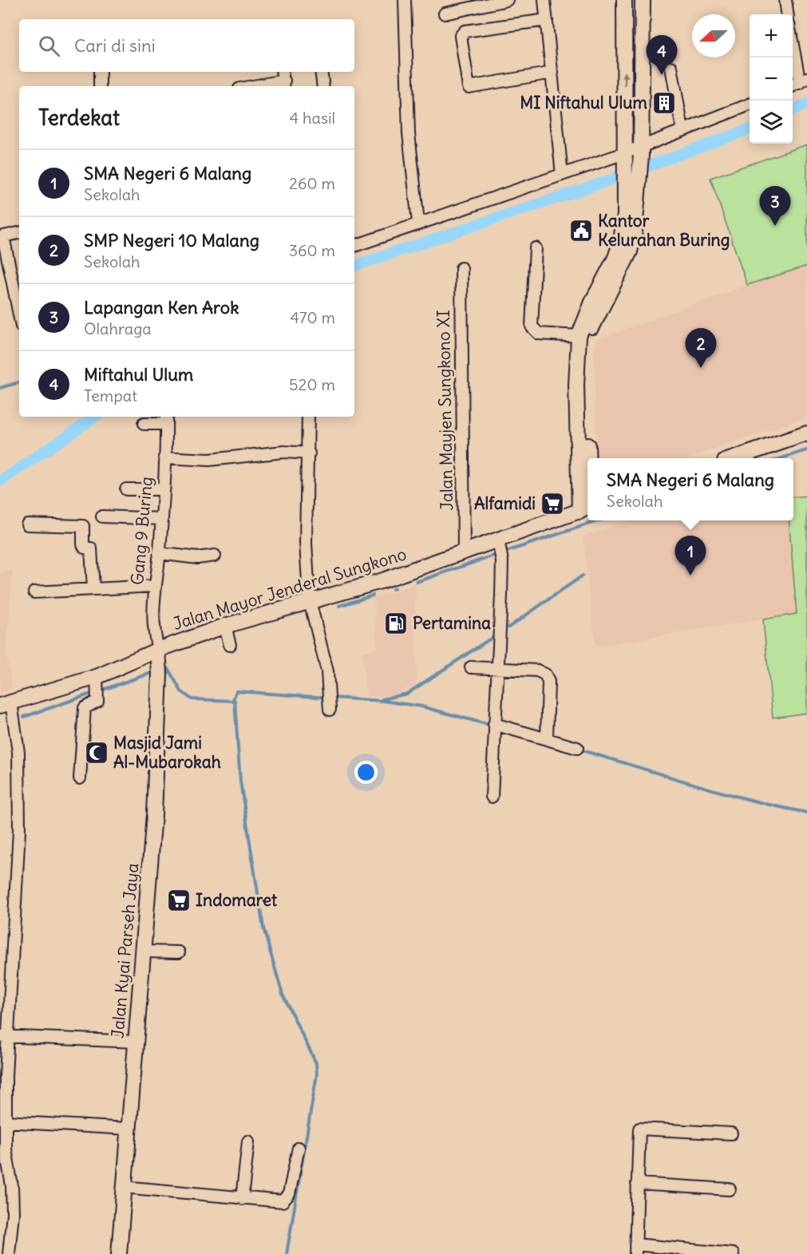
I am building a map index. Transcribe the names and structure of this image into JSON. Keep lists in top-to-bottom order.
{
  "streets": {
    "main road": ["Jalan Mayor Jenderal Sungkono", "Jalan Kyai Parseh Jaya"],
    "street": ["Jalan Mayjen Sungkono XI", "Gang 9 Buring"]
  },
  "crossings": [
    ["Jalan Mayjen Sungkono XI", "Jalan Mayor Jenderal Sungkono"],
    ["Gang 9 Buring", "Jalan Mayor Jenderal Sungkono"],
    ["Gang 9 Buring", "Jalan Kyai Parseh Jaya"],
    ["Jalan Mayor Jenderal Sungkono", "Jalan Kyai Parseh Jaya"]
  ],
  "places": {
    "building": ["MI Niftahul Ulum"],
    "public building": ["Kantor Kelurahan Buring"],
    "supermarket": ["Alfamidi", "Indomaret"],
    "fuel station": ["Pertamina"],
    "mosque": ["Masjid Jami Al-Mubarokah"]
  },
  "north": "left",
  "page": {
    "map_buttons": ["+", "−"],
    "search": "Cari di sini",
    "pins": [
      "4",
      "3",
      "2",
      "1"
    ],
    "heading": ["Terdekat", "4 hasil"],
    "list": [
      {
        "mark": "1",
        "name": "SMA Negeri 6 Malang",
        "note": "Sekolah",
        "value": "260 m"
      },
      {
        "mark": "2",
        "name": "SMP Negeri 10 Malang",
        "note": "Sekolah",
        "value": "360 m"
      },
      {
        "mark": "3",
        "name": "Lapangan Ken Arok",
        "note": "Olahraga",
        "value": "470 m"
      },
      {
        "mark": "4",
        "name": "Miftahul Ulum",
        "note": "Tempat",
        "value": "520 m"
      }
    ],
    "popup": ["SMA Negeri 6 Malang", "Sekolah"]
  }
}
